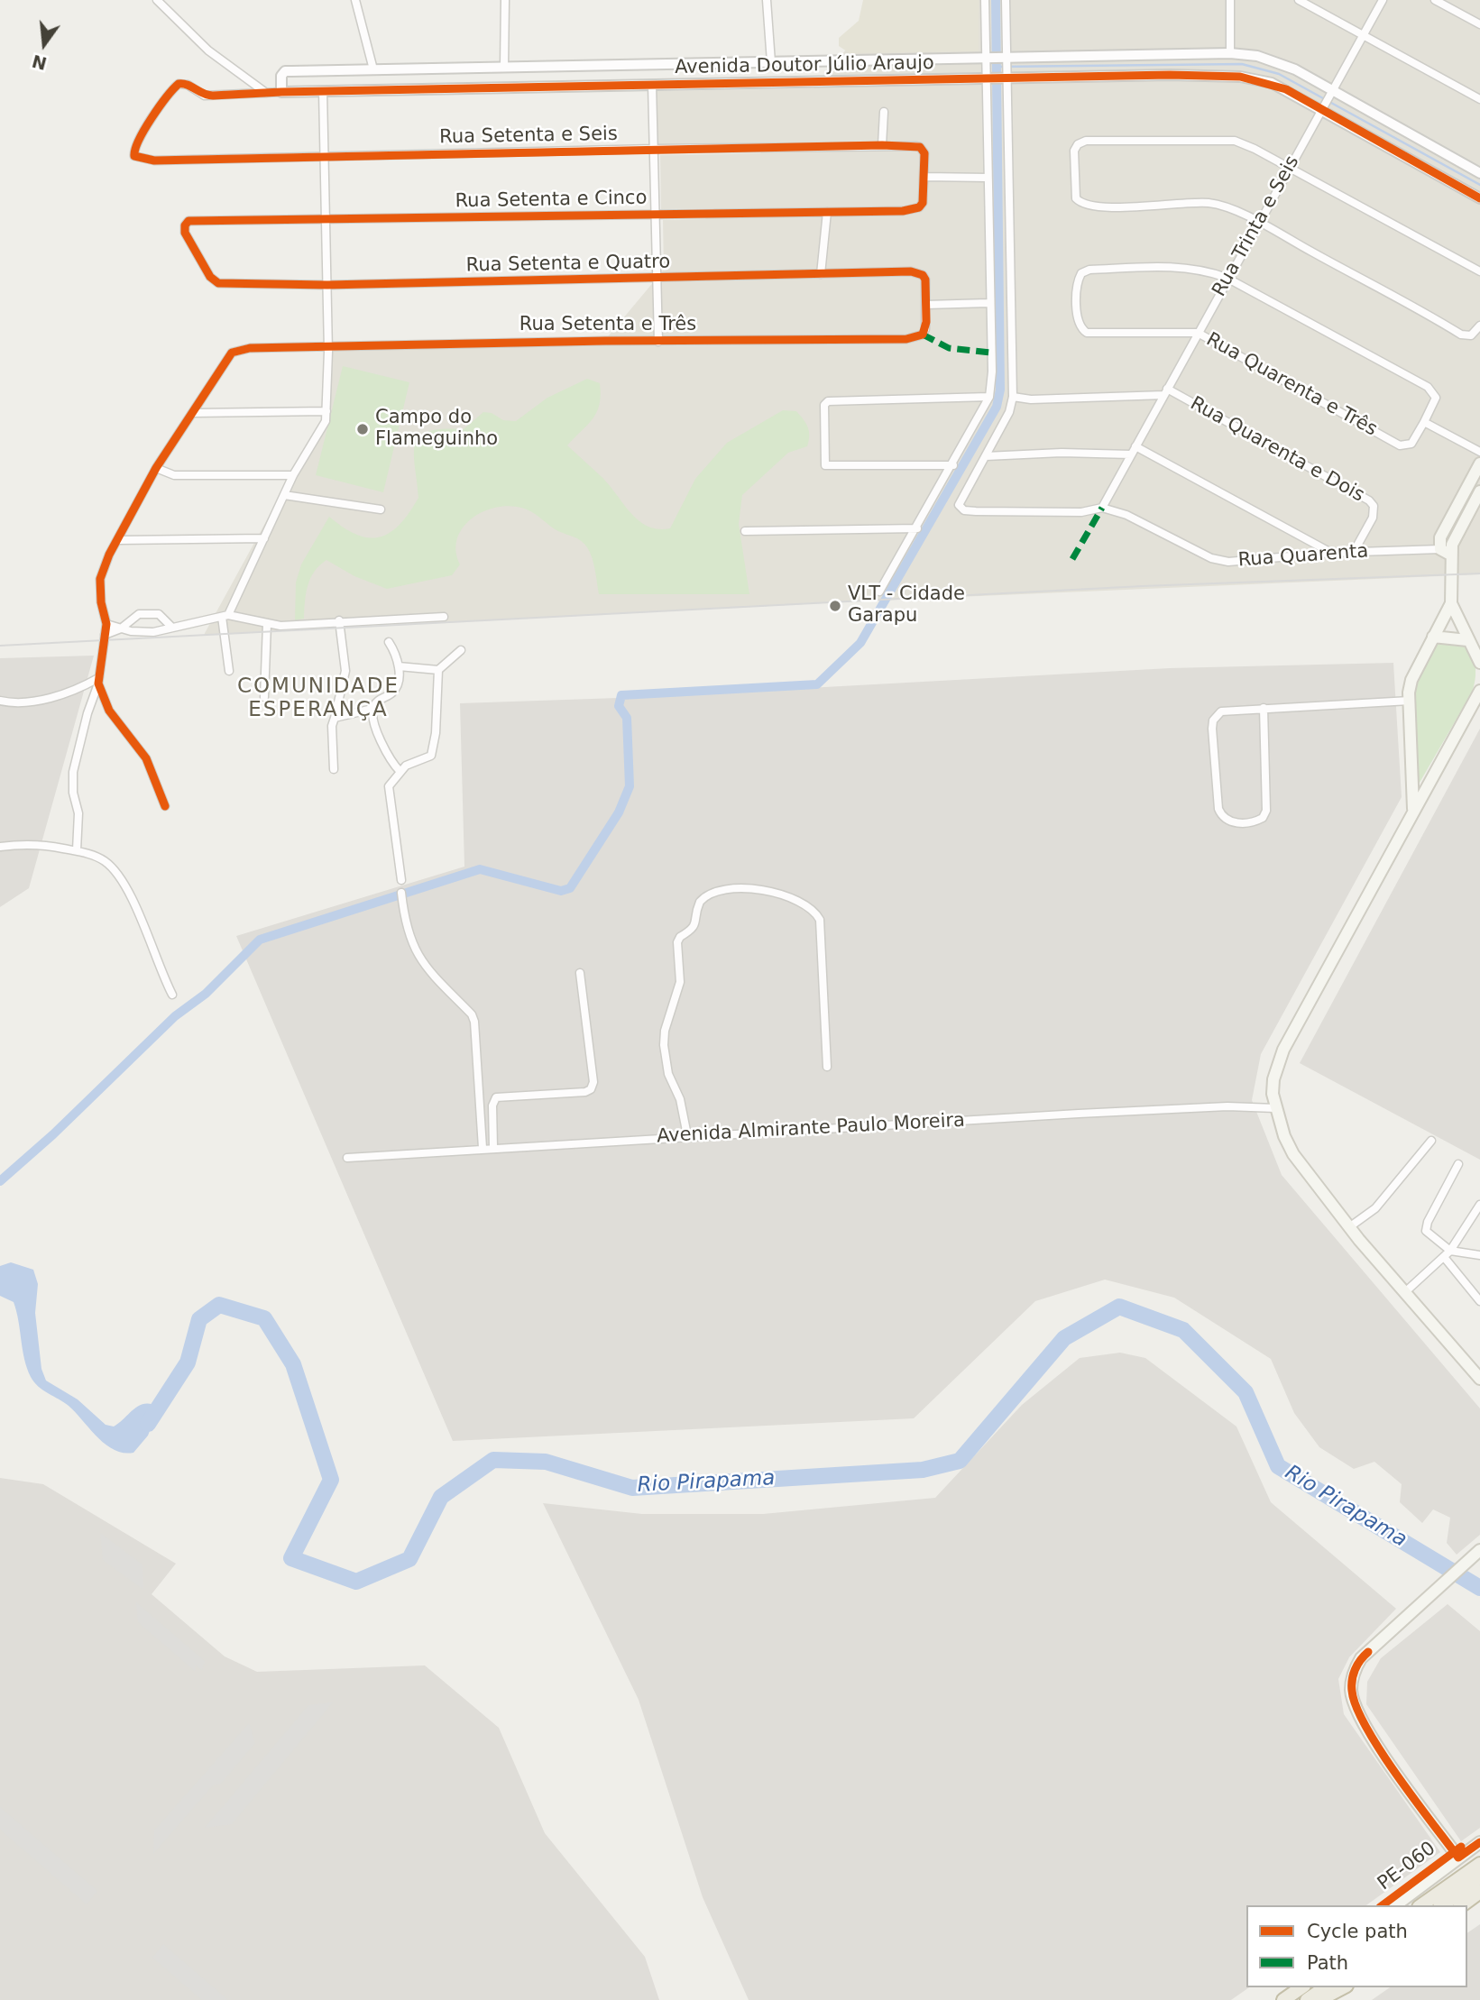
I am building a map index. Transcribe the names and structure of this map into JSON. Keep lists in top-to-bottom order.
{
  "streets": {
    "highway": ["PE-060"],
    "street": [
      "Avenida Doutor Júlio Araujo",
      "Rua Setenta e Seis",
      "Rua Setenta e Cinco",
      "Rua Trinta e Seis",
      "Rua Setenta e Quatro",
      "Rua Setenta e Três",
      "Rua Quarenta e Três",
      "Rua Quarenta e Dois",
      "Rua Quarenta",
      "Avenida Almirante Paulo Moreira"
    ],
    "cycle path": ["PE-060"]
  },
  "crossings": [
    ["Avenida Doutor Júlio Araujo", "Rua Trinta e Seis"],
    ["Rua Setenta e Seis", "Rua Setenta e Cinco"],
    ["Rua Setenta e Cinco", "Rua Setenta e Quatro"],
    ["Rua Trinta e Seis", "Rua Quarenta e Três"],
    ["Rua Trinta e Seis", "Rua Quarenta e Dois"],
    ["Rua Trinta e Seis", "Rua Quarenta"],
    ["Rua Setenta e Quatro", "Rua Setenta e Três"],
    ["Rua Quarenta e Dois", "Rua Quarenta"]
  ],
  "districts": ["COMUNIDADE ESPERANÇA"],
  "water": ["Rio Pirapama"],
  "places": ["Campo do Flameguinho", "VLT - Cidade Garapu"],
  "legend": ["Cycle path", "Path"],
  "north": "bottom"
}
